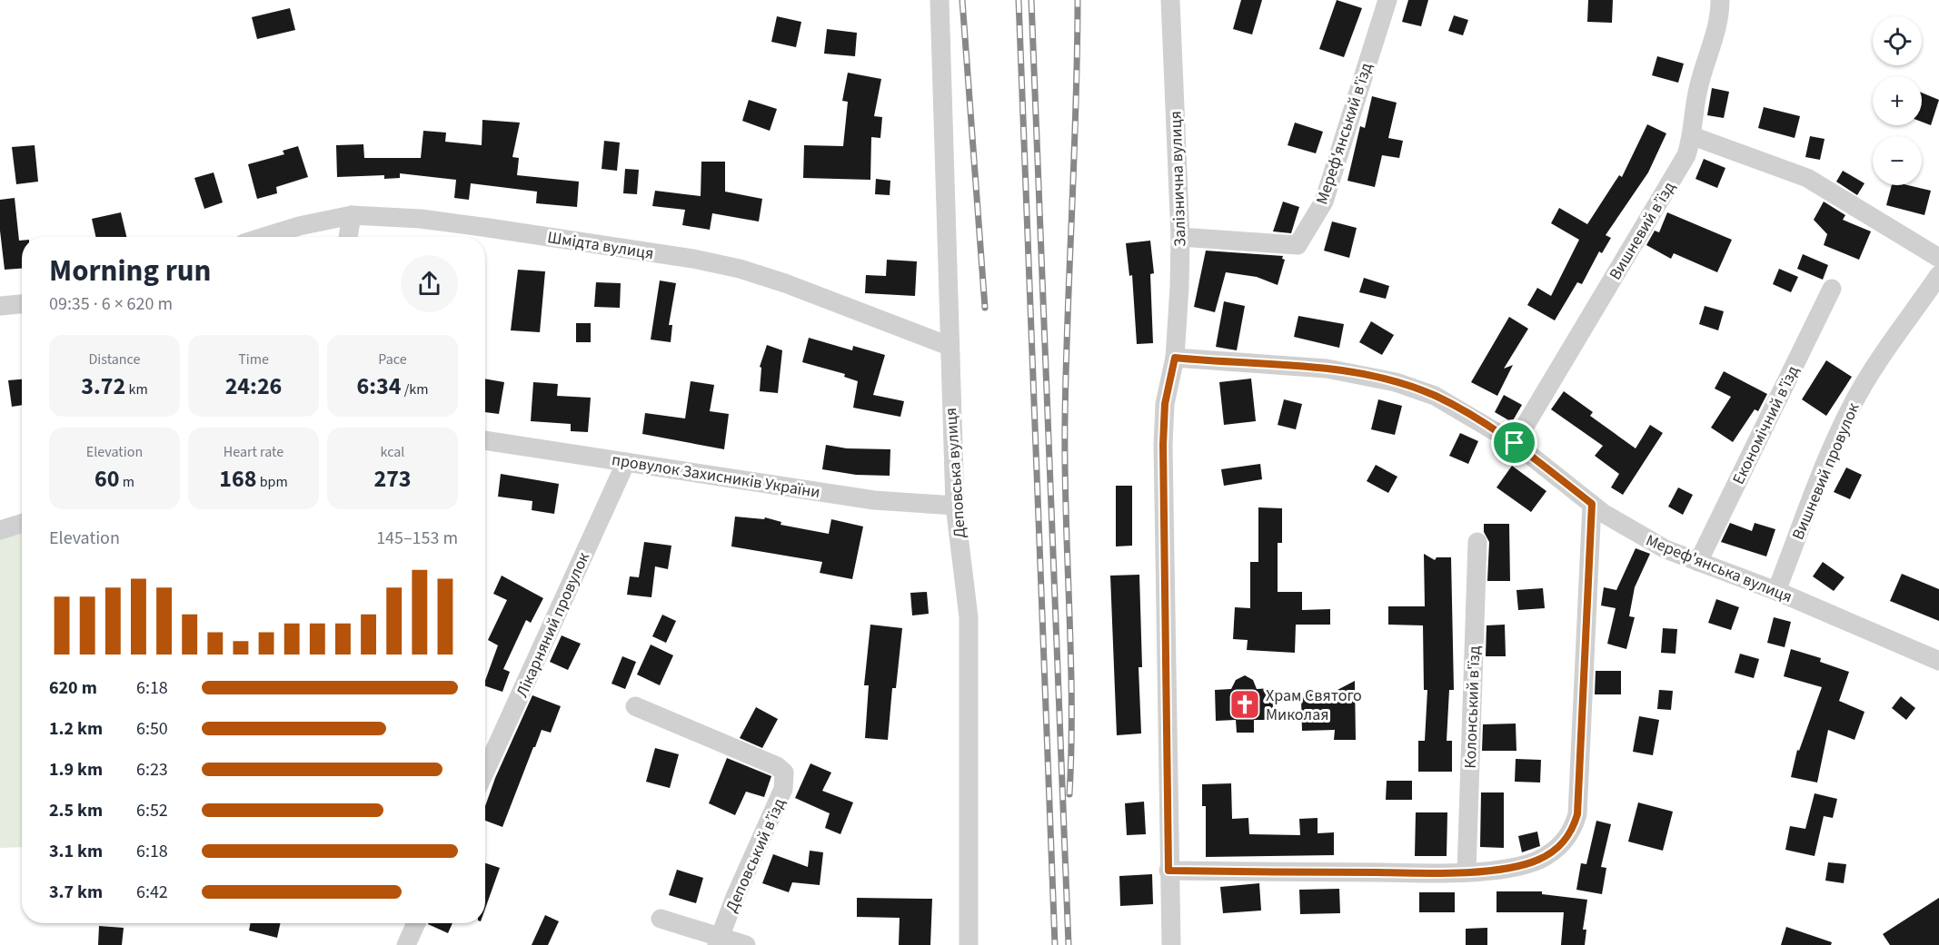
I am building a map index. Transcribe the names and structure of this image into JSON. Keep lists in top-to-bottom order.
{
  "streets": {
    "street": [
      "Мереф'янський в'їзд",
      "Залізнична вулиця",
      "Вишневий в’їзд",
      "Шмідта вулиця",
      "Економічний в'їзд",
      "Вишневий провулок",
      "Деповська вулиця",
      "провулок Захисників України",
      "Мереф'янська вулиця",
      "Лікарняний провулок",
      "Колонський в'їзд",
      "Деповський в’їзд"
    ]
  },
  "crossings": [
    ["Мереф'янський в'їзд", "Залізнична вулиця"],
    ["Залізнична вулиця", "Мереф'янська вулиця"],
    ["Вишневий в’їзд", "Мереф'янська вулиця"],
    ["Шмідта вулиця", "Деповська вулиця"],
    ["Економічний в'їзд", "Мереф'янська вулиця"],
    ["Вишневий провулок", "Мереф'янська вулиця"],
    ["Деповська вулиця", "провулок Захисників України"],
    ["провулок Захисників України", "Лікарняний провулок"]
  ],
  "places": {
    "church": ["Храм Святого Миколая"]
  },
  "page": {
    "map_buttons": ["+", "−"],
    "heading": ["Morning run", "09:35 · 6 × 620 m"],
    "stats": [
      ["Distance", "3.72 km"],
      ["Time", "24:26"],
      ["Pace", "6:34 /km"],
      ["Elevation", "60 m"],
      ["Heart rate", "168 bpm"],
      ["kcal", "273"]
    ],
    "chart": ["Elevation", "145–153 m"],
    "list": [
      {
        "name": "620 m",
        "note": "6:18"
      },
      {
        "name": "1.2 km",
        "note": "6:50"
      },
      {
        "name": "1.9 km",
        "note": "6:23"
      },
      {
        "name": "2.5 km",
        "note": "6:52"
      },
      {
        "name": "3.1 km",
        "note": "6:18"
      },
      {
        "name": "3.7 km",
        "note": "6:42"
      }
    ]
  }
}
